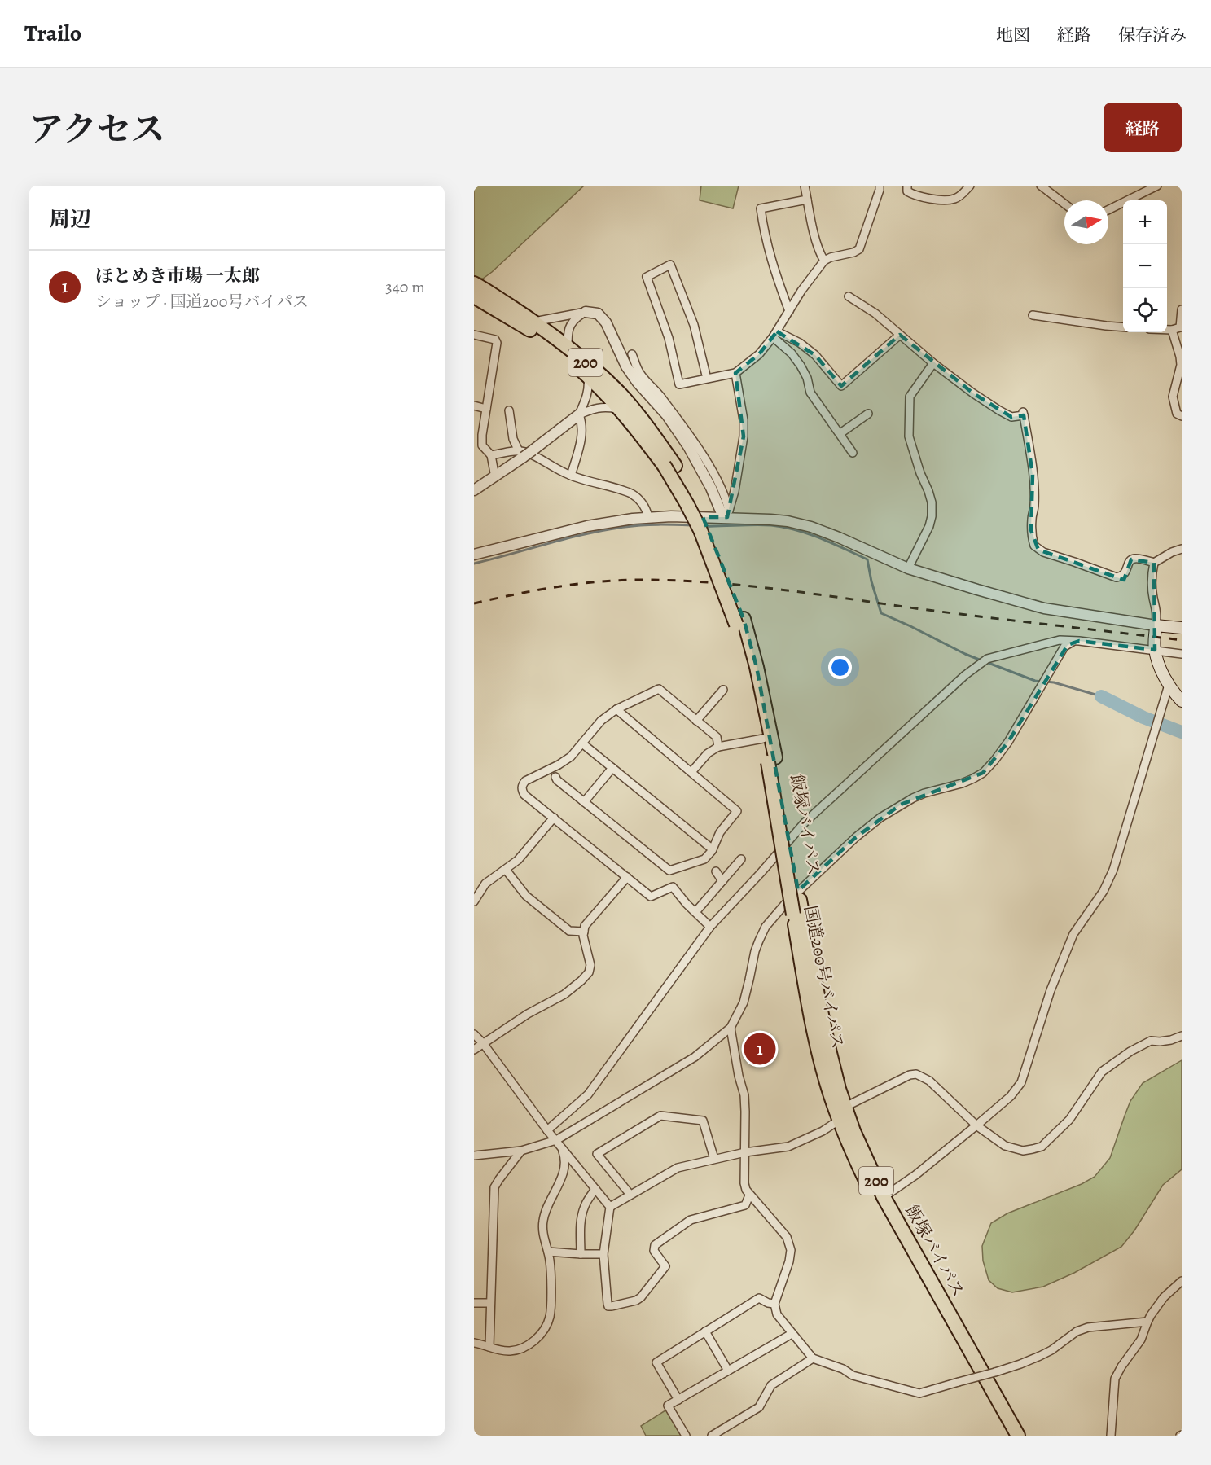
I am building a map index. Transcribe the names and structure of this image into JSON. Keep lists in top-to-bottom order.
{
  "streets": {
    "highway": ["200", "飯塚バイパス", "国道200号バイパス"]
  },
  "crossings": [
    ["200", "国道200号バイパス"],
    ["飯塚バイパス", "国道200号バイパス"]
  ],
  "north": "right",
  "page": {
    "header": "Trailo",
    "nav": ["地図", "経路", "保存済み"],
    "title": "アクセス",
    "buttons": "経路",
    "heading": "周辺",
    "map_buttons": ["+", "−"],
    "list": [
      {
        "mark": "1",
        "name": "ほとめき市場 一太郎",
        "note": "ショップ · 国道200号バイパス",
        "value": "340 m"
      }
    ],
    "pins": "1"
  }
}
